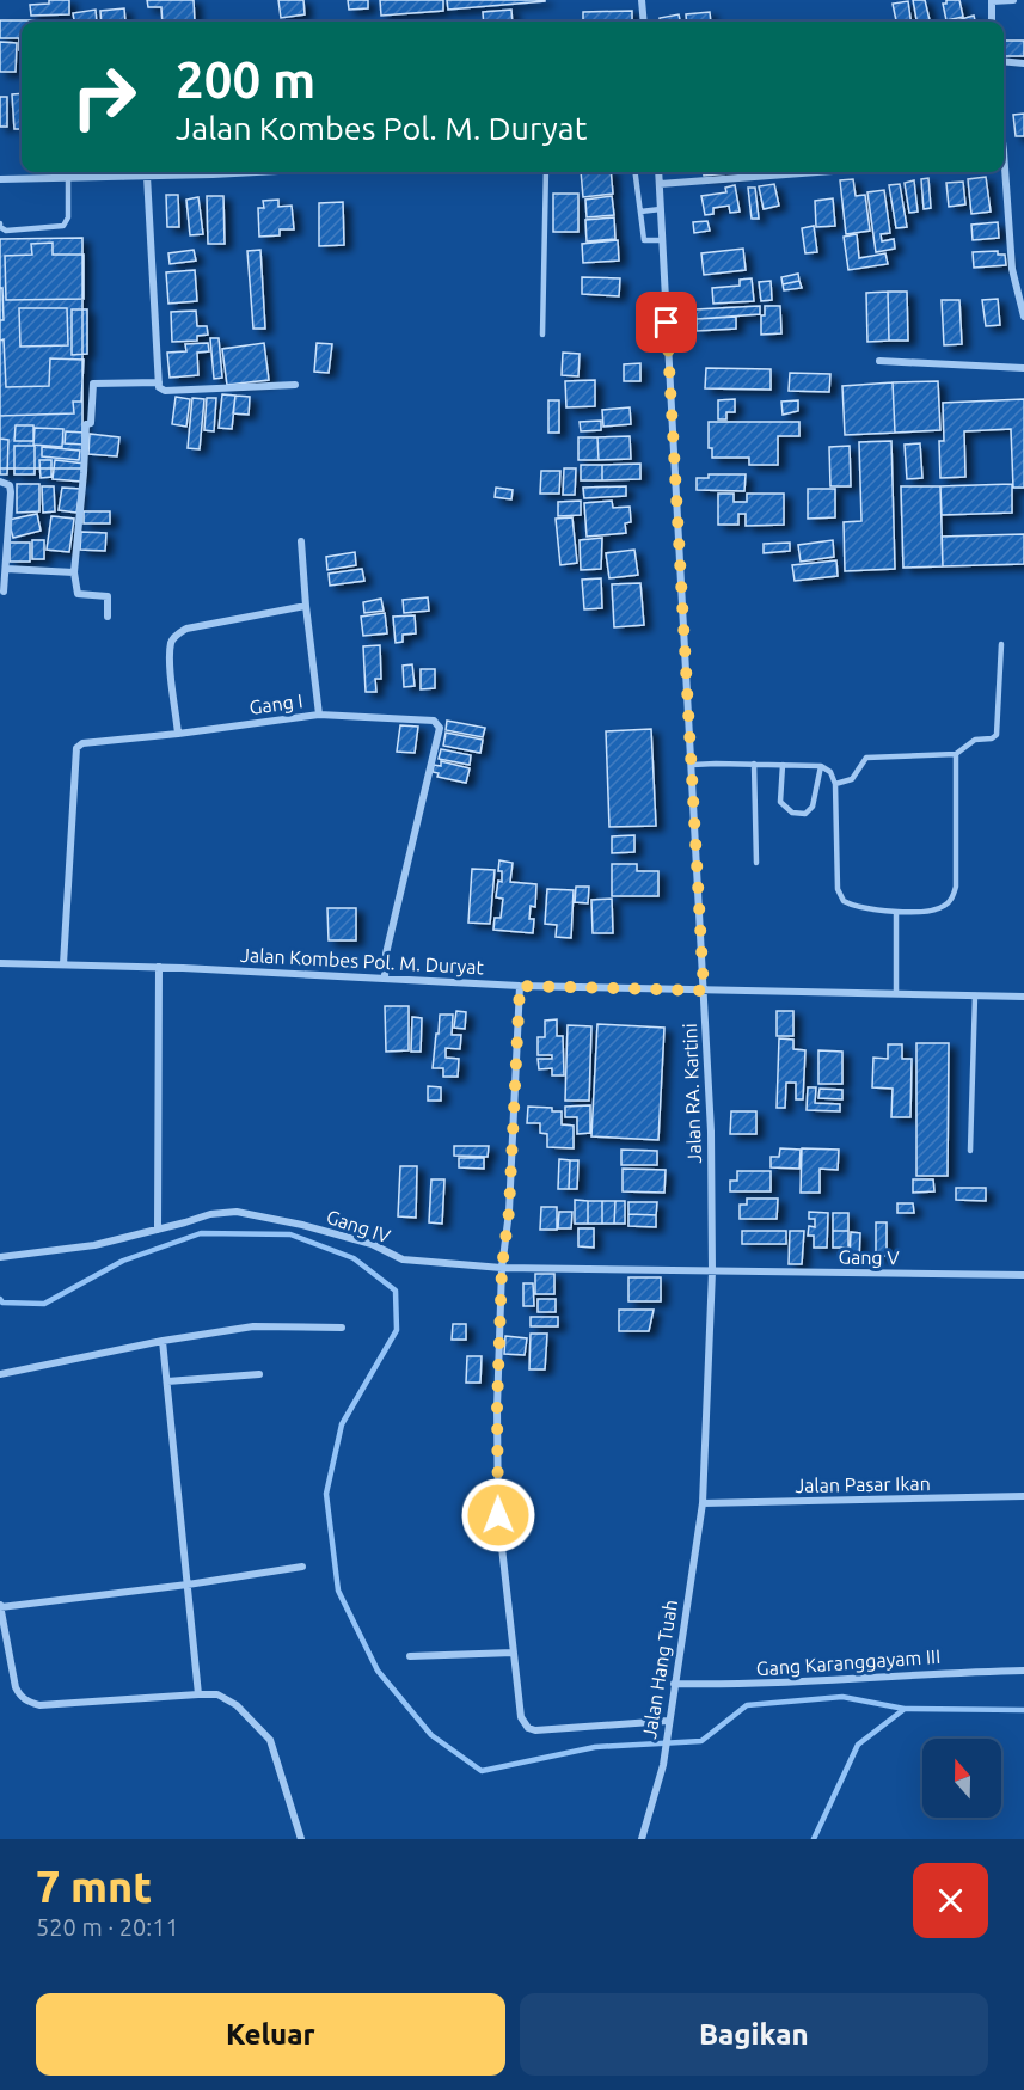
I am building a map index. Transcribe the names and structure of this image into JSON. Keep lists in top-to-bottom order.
{
  "streets": {
    "street": [
      "Gang I",
      "Jalan Kombes Pol. M. Duryat",
      "Jalan RA. Kartini",
      "Gang IV",
      "Gang V",
      "Jalan Pasar Ikan",
      "Gang Karanggayam III",
      "Jalan Hang Tuah"
    ]
  },
  "crossings": [
    ["Gang I", "Jalan Kombes Pol. M. Duryat"],
    ["Jalan Kombes Pol. M. Duryat", "Jalan RA. Kartini"],
    ["Jalan RA. Kartini", "Gang IV"],
    ["Jalan RA. Kartini", "Gang V"],
    ["Jalan RA. Kartini", "Jalan Pasar Ikan"],
    ["Jalan RA. Kartini", "Jalan Hang Tuah"],
    ["Gang IV", "Gang V"],
    ["Jalan Pasar Ikan", "Jalan Hang Tuah"],
    ["Gang Karanggayam III", "Jalan Hang Tuah"]
  ],
  "north": "top",
  "page": {
    "turn": ["200 m", "Jalan Kombes Pol. M. Duryat"],
    "heading": ["7 mnt", "520 m · 20:11"],
    "buttons": ["Keluar", "Bagikan"]
  }
}
